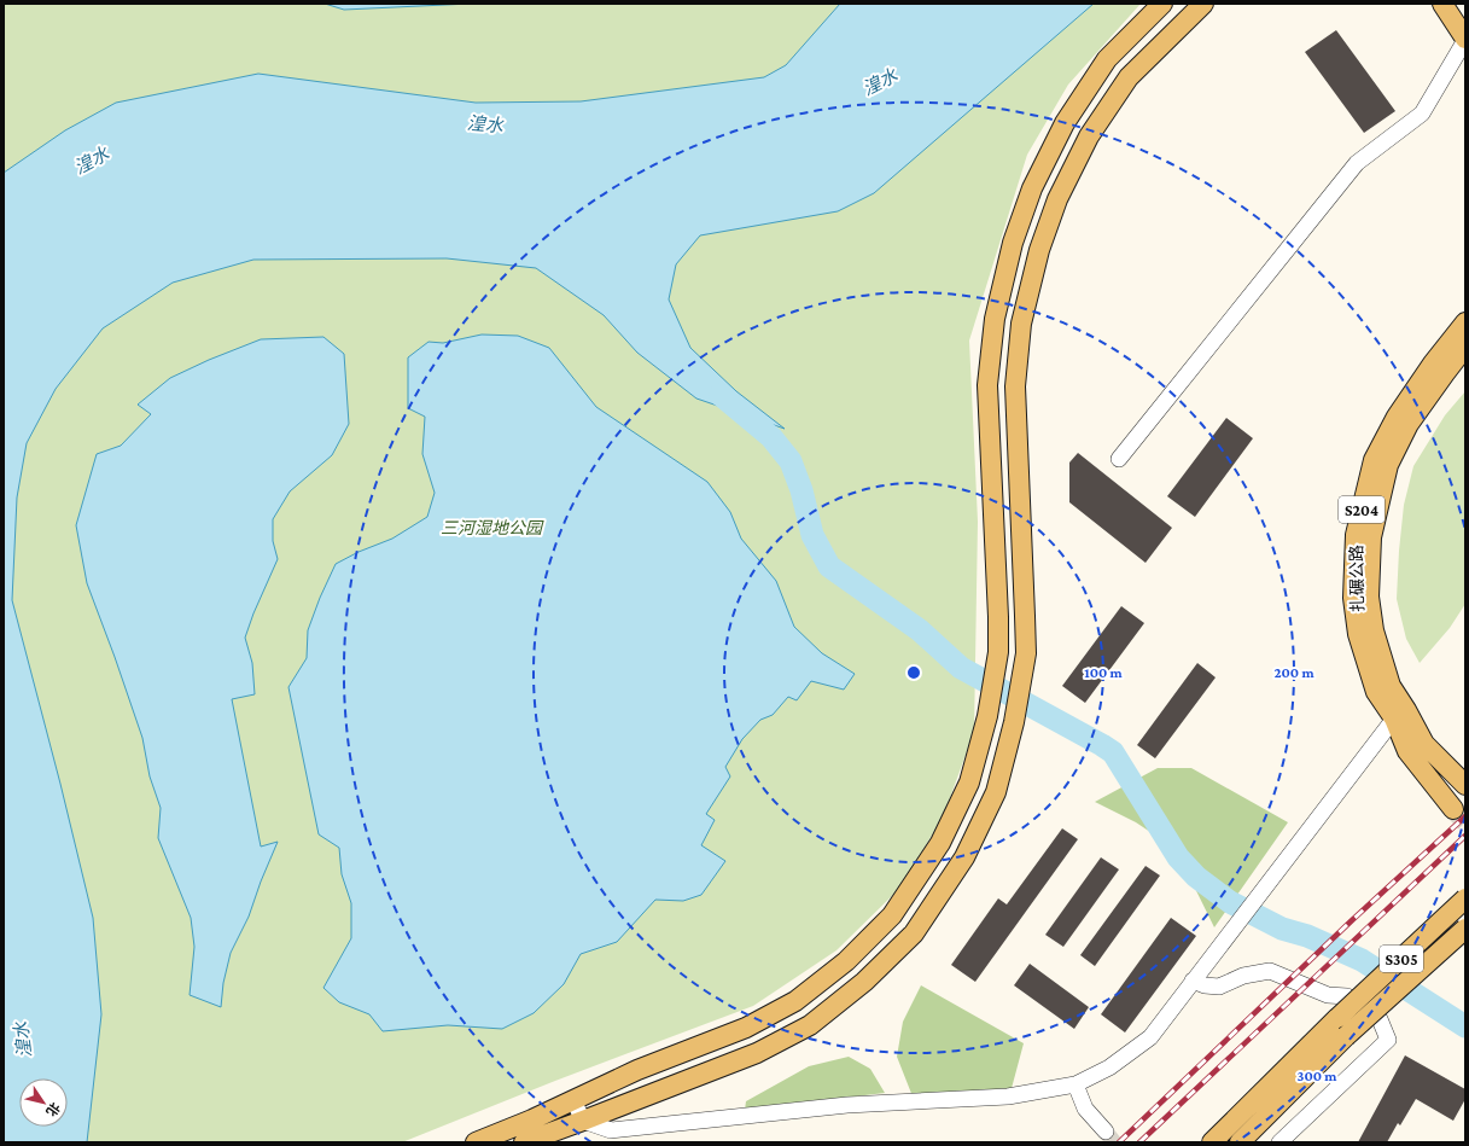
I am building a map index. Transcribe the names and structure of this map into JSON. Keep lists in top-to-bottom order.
{
  "streets": {
    "main road": ["S204", "扎碾公路", "S305"]
  },
  "water": ["湟水"],
  "parks": ["三河湿地公园"],
  "north": "bottom right",
  "rings": ["100 m", "200 m", "300 m"]
}
